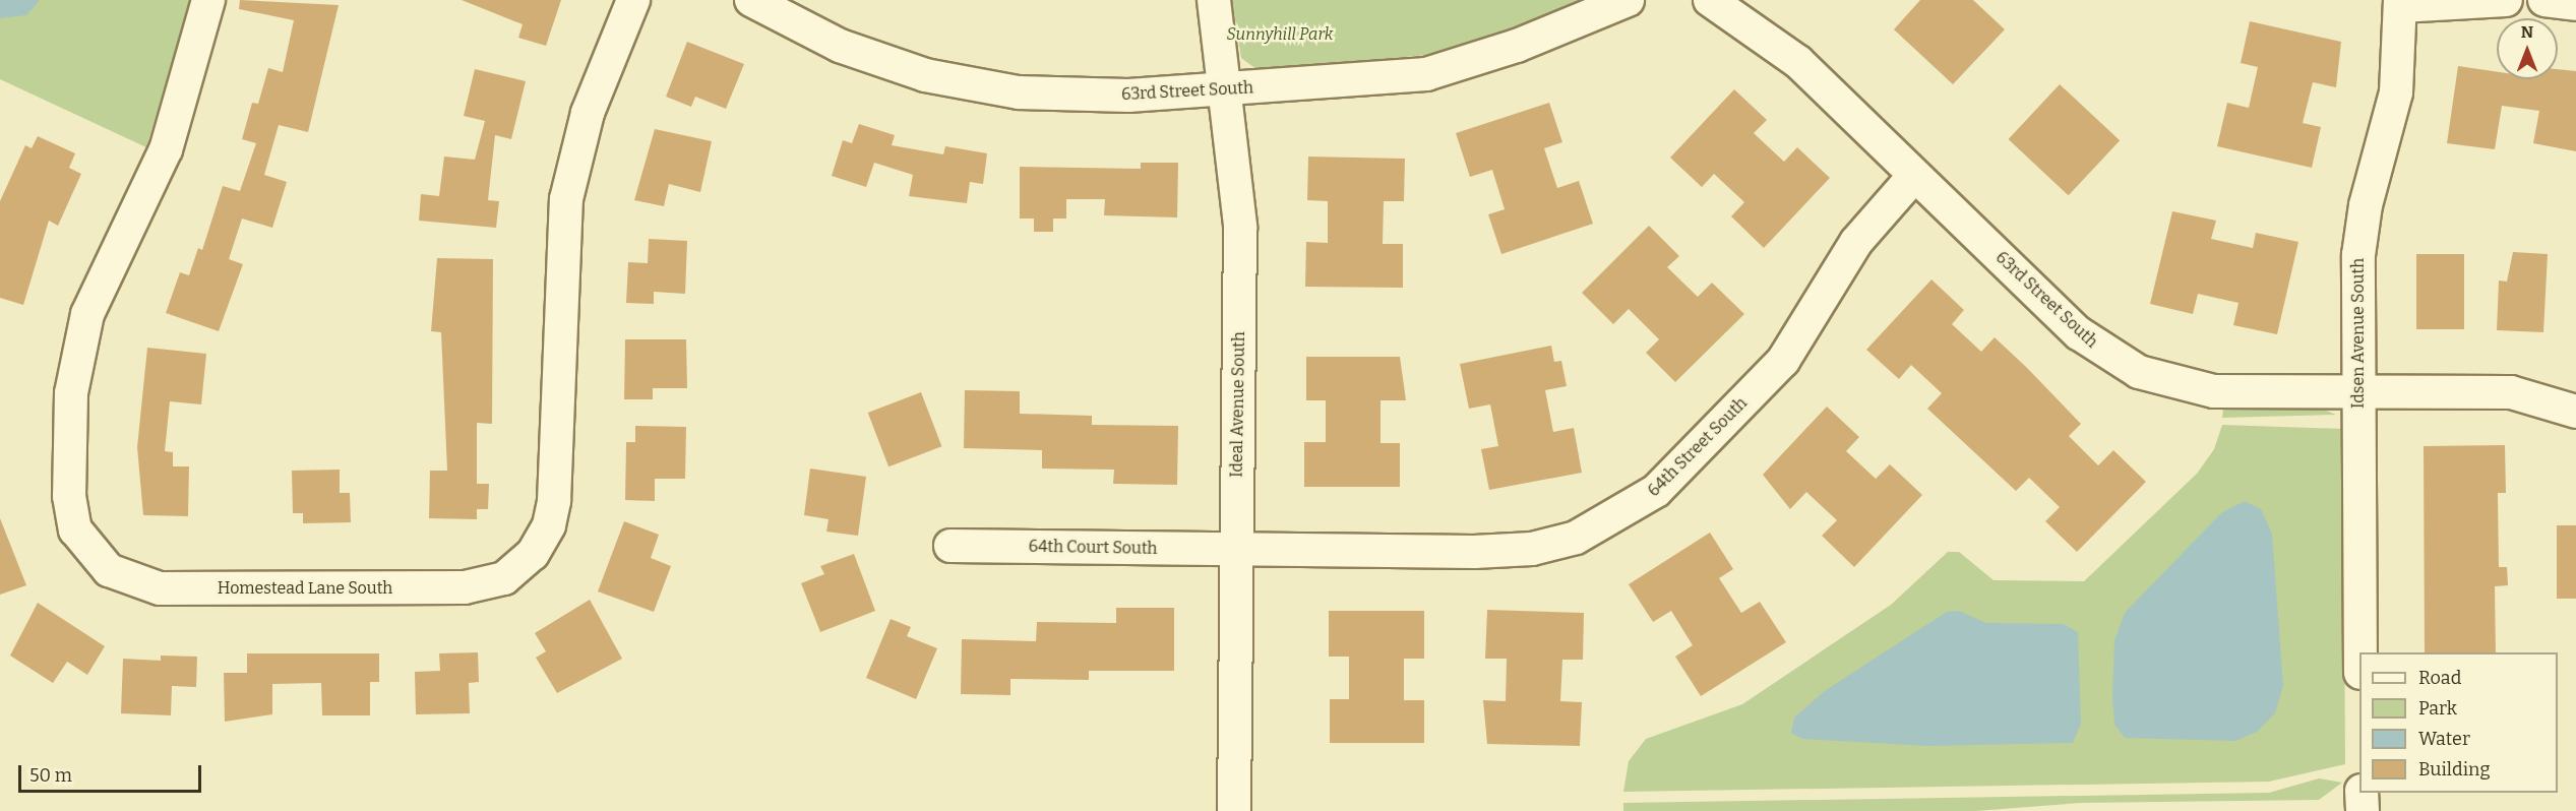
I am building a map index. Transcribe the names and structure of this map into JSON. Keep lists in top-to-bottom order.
{
  "streets": {
    "street": [
      "63rd Street South",
      "Idsen Avenue South",
      "Ideal Avenue South",
      "64th Street South",
      "64th Court South",
      "Homestead Lane South"
    ]
  },
  "crossings": [
    ["63rd Street South", "Idsen Avenue South"],
    ["63rd Street South", "Ideal Avenue South"],
    ["63rd Street South", "64th Street South"],
    ["Ideal Avenue South", "64th Street South"],
    ["Ideal Avenue South", "64th Court South"],
    ["64th Street South", "64th Court South"]
  ],
  "parks": ["Sunnyhill Park"],
  "legend": [
    "Road",
    "Park",
    "Water",
    "Building"
  ],
  "scale_bar": "50 m",
  "north": "top"
}
